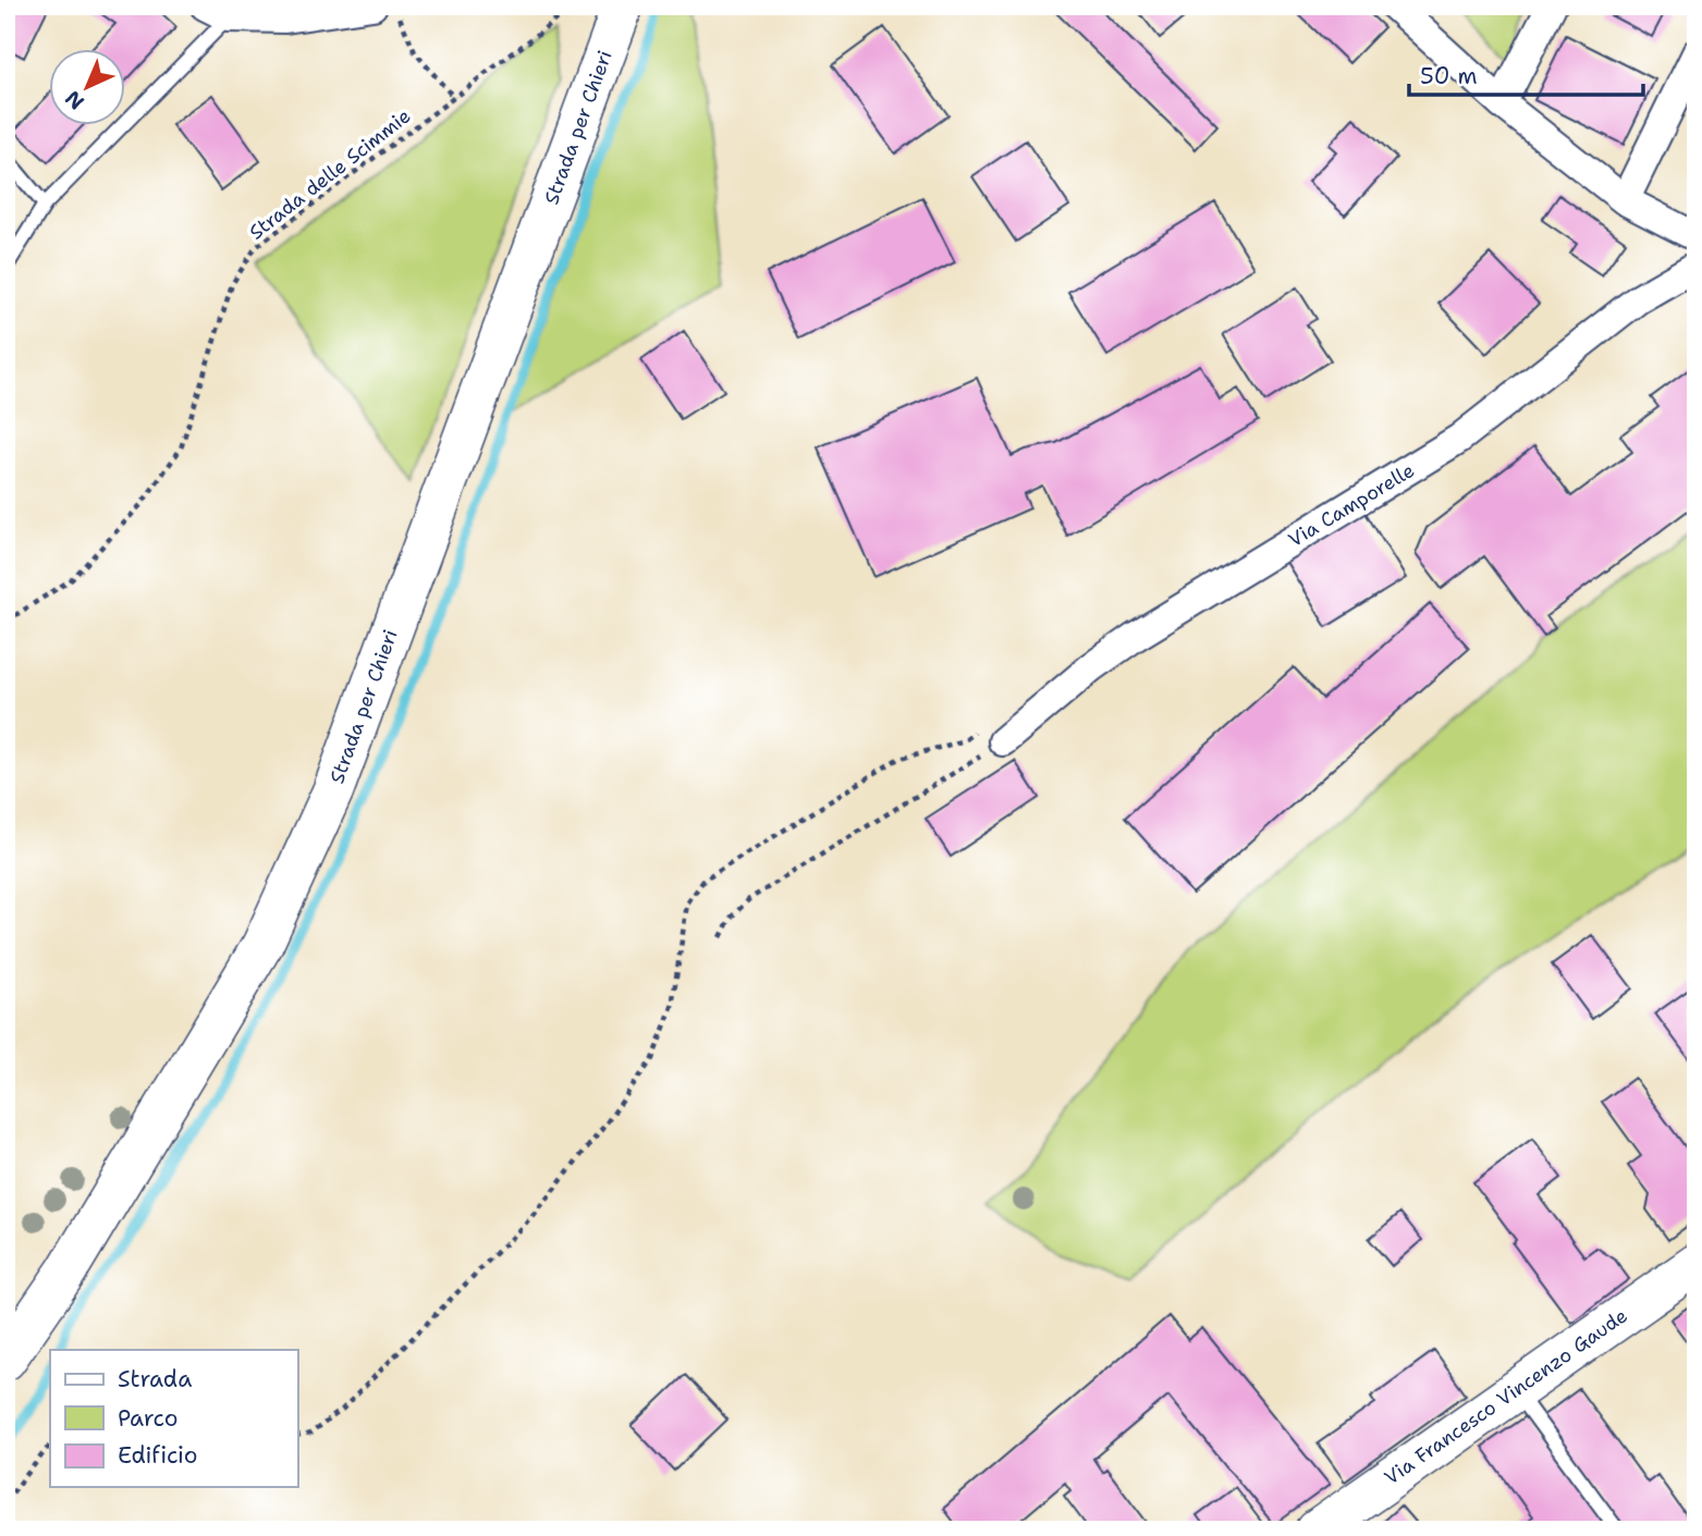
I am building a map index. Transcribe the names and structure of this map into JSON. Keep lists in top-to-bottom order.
{
  "streets": {
    "main road": ["Strada per Chieri", "Via Francesco Vincenzo Gaude"],
    "street": ["Via Camporelle"],
    "path": ["Strada delle Scimmie"]
  },
  "legend": ["Strada", "Parco", "Edificio"],
  "scale_bar": "50 m",
  "north": "bottom left"
}
